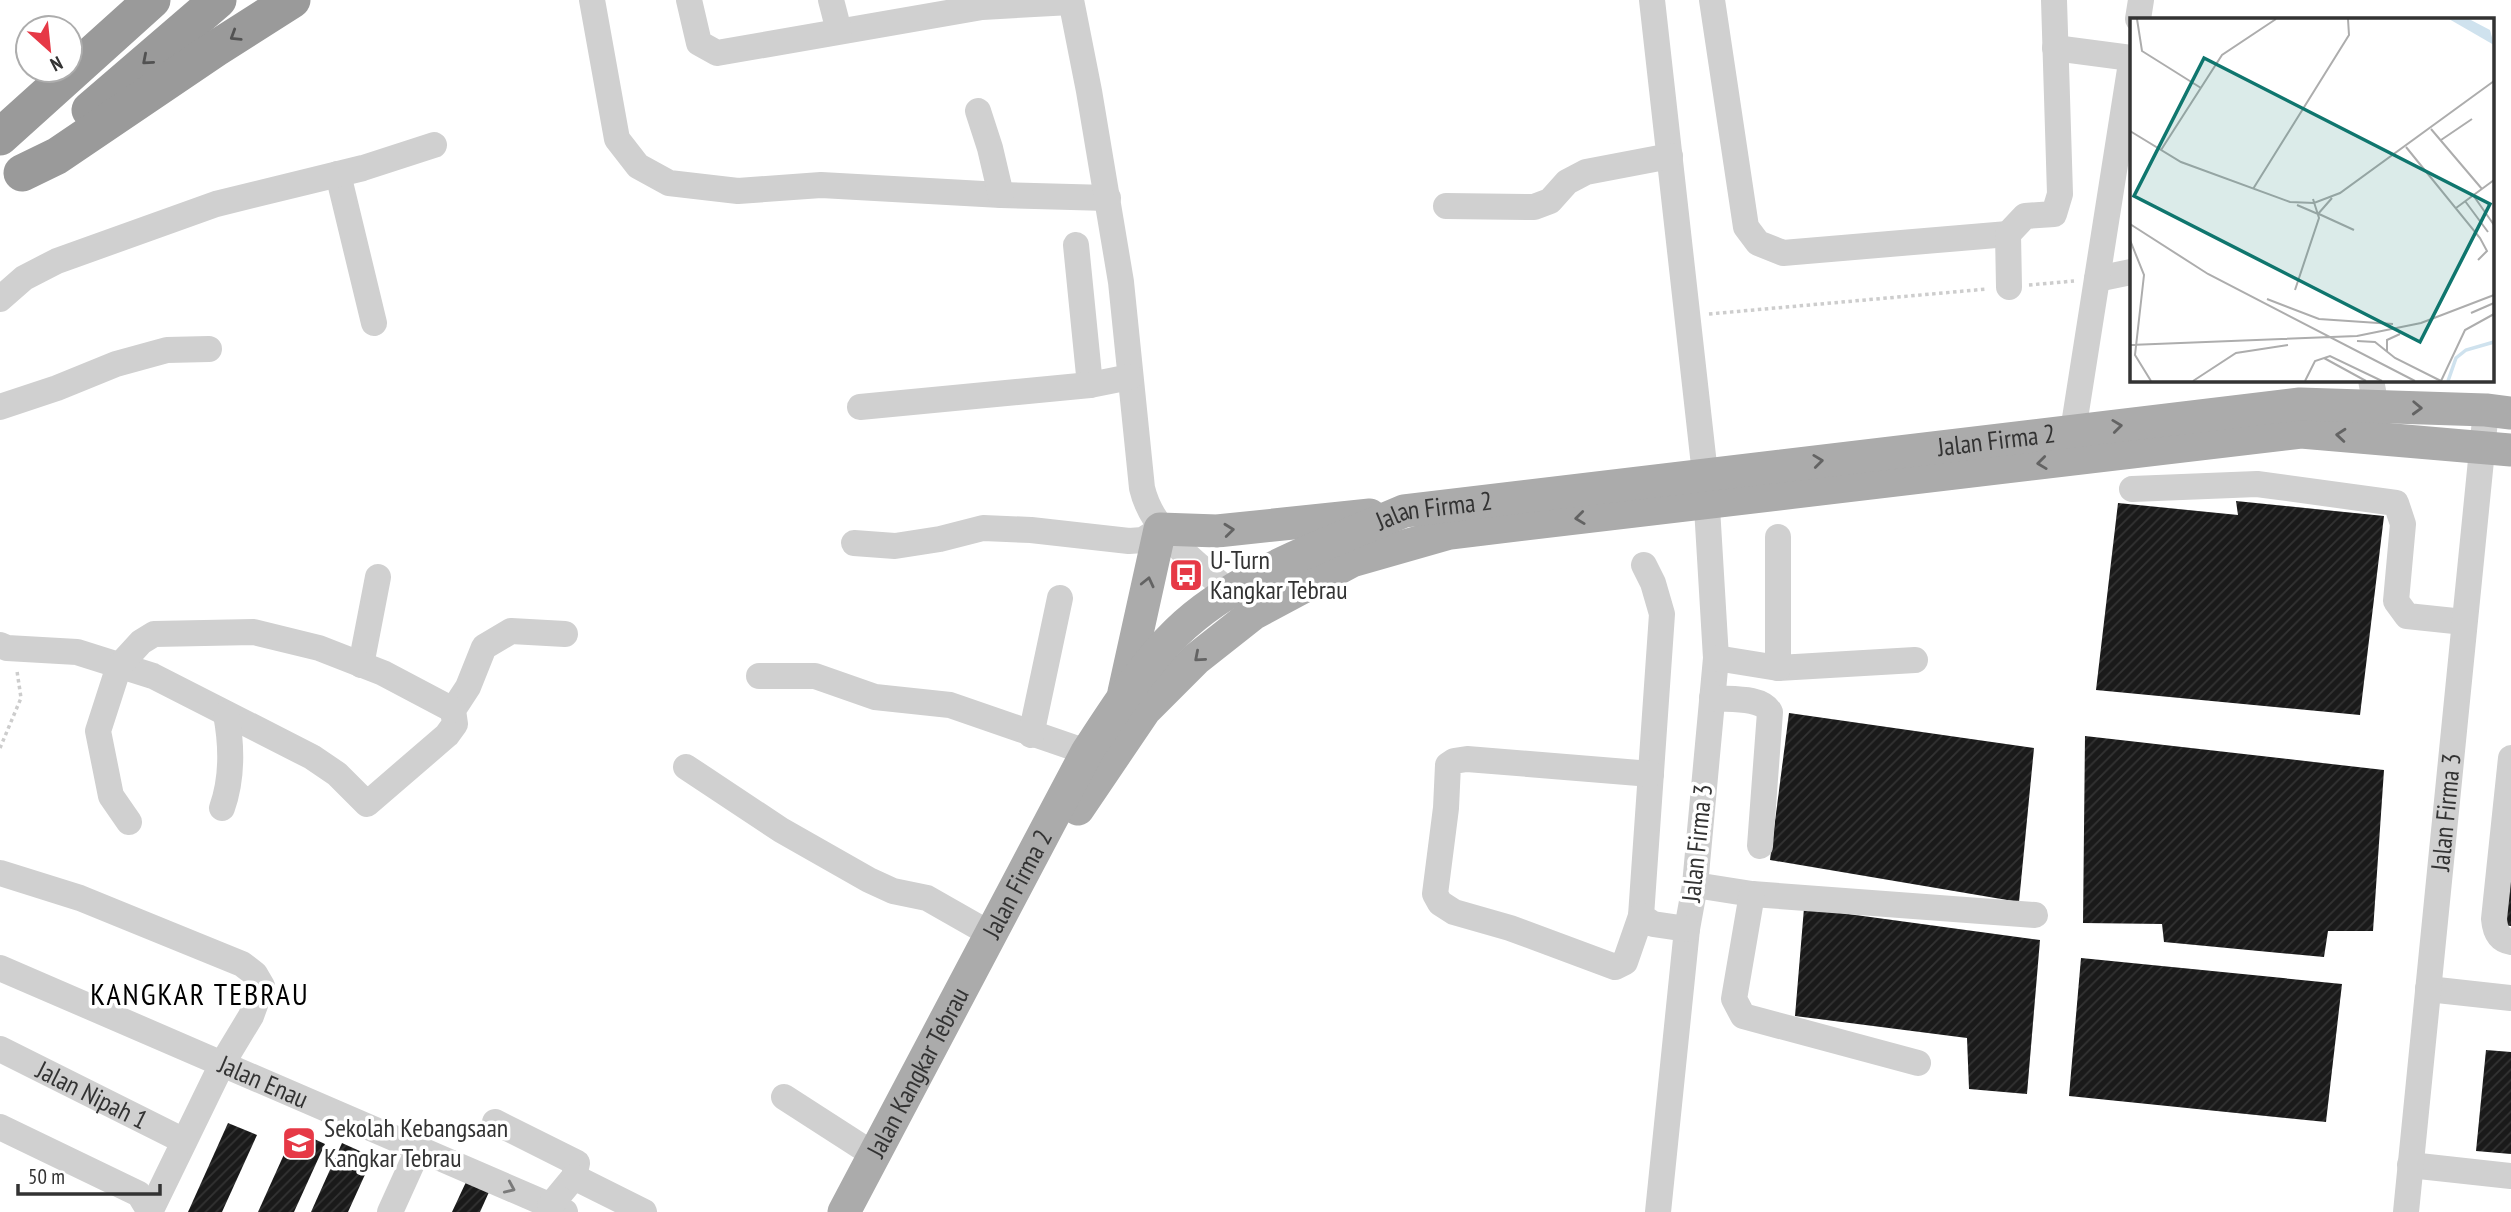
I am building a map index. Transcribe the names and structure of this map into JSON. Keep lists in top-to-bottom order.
{
  "streets": {
    "main road": ["Jalan Firma 2", "Jalan Kangkar Tebrau"],
    "street": ["Jalan Firma 3", "Jalan Enau", "Jalan Nipah 1"]
  },
  "crossings": [
    ["Jalan Firma 2", "Jalan Firma 3"],
    ["Jalan Firma 2", "Jalan Kangkar Tebrau"]
  ],
  "districts": ["KANGKAR TEBRAU"],
  "places": {
    "bus stop": ["U-Turn Kangkar Tebrau"],
    "school or university": ["Sekolah Kebangsaan Kangkar Tebrau"]
  },
  "scale_bar": "50 m",
  "north": "bottom right"
}
